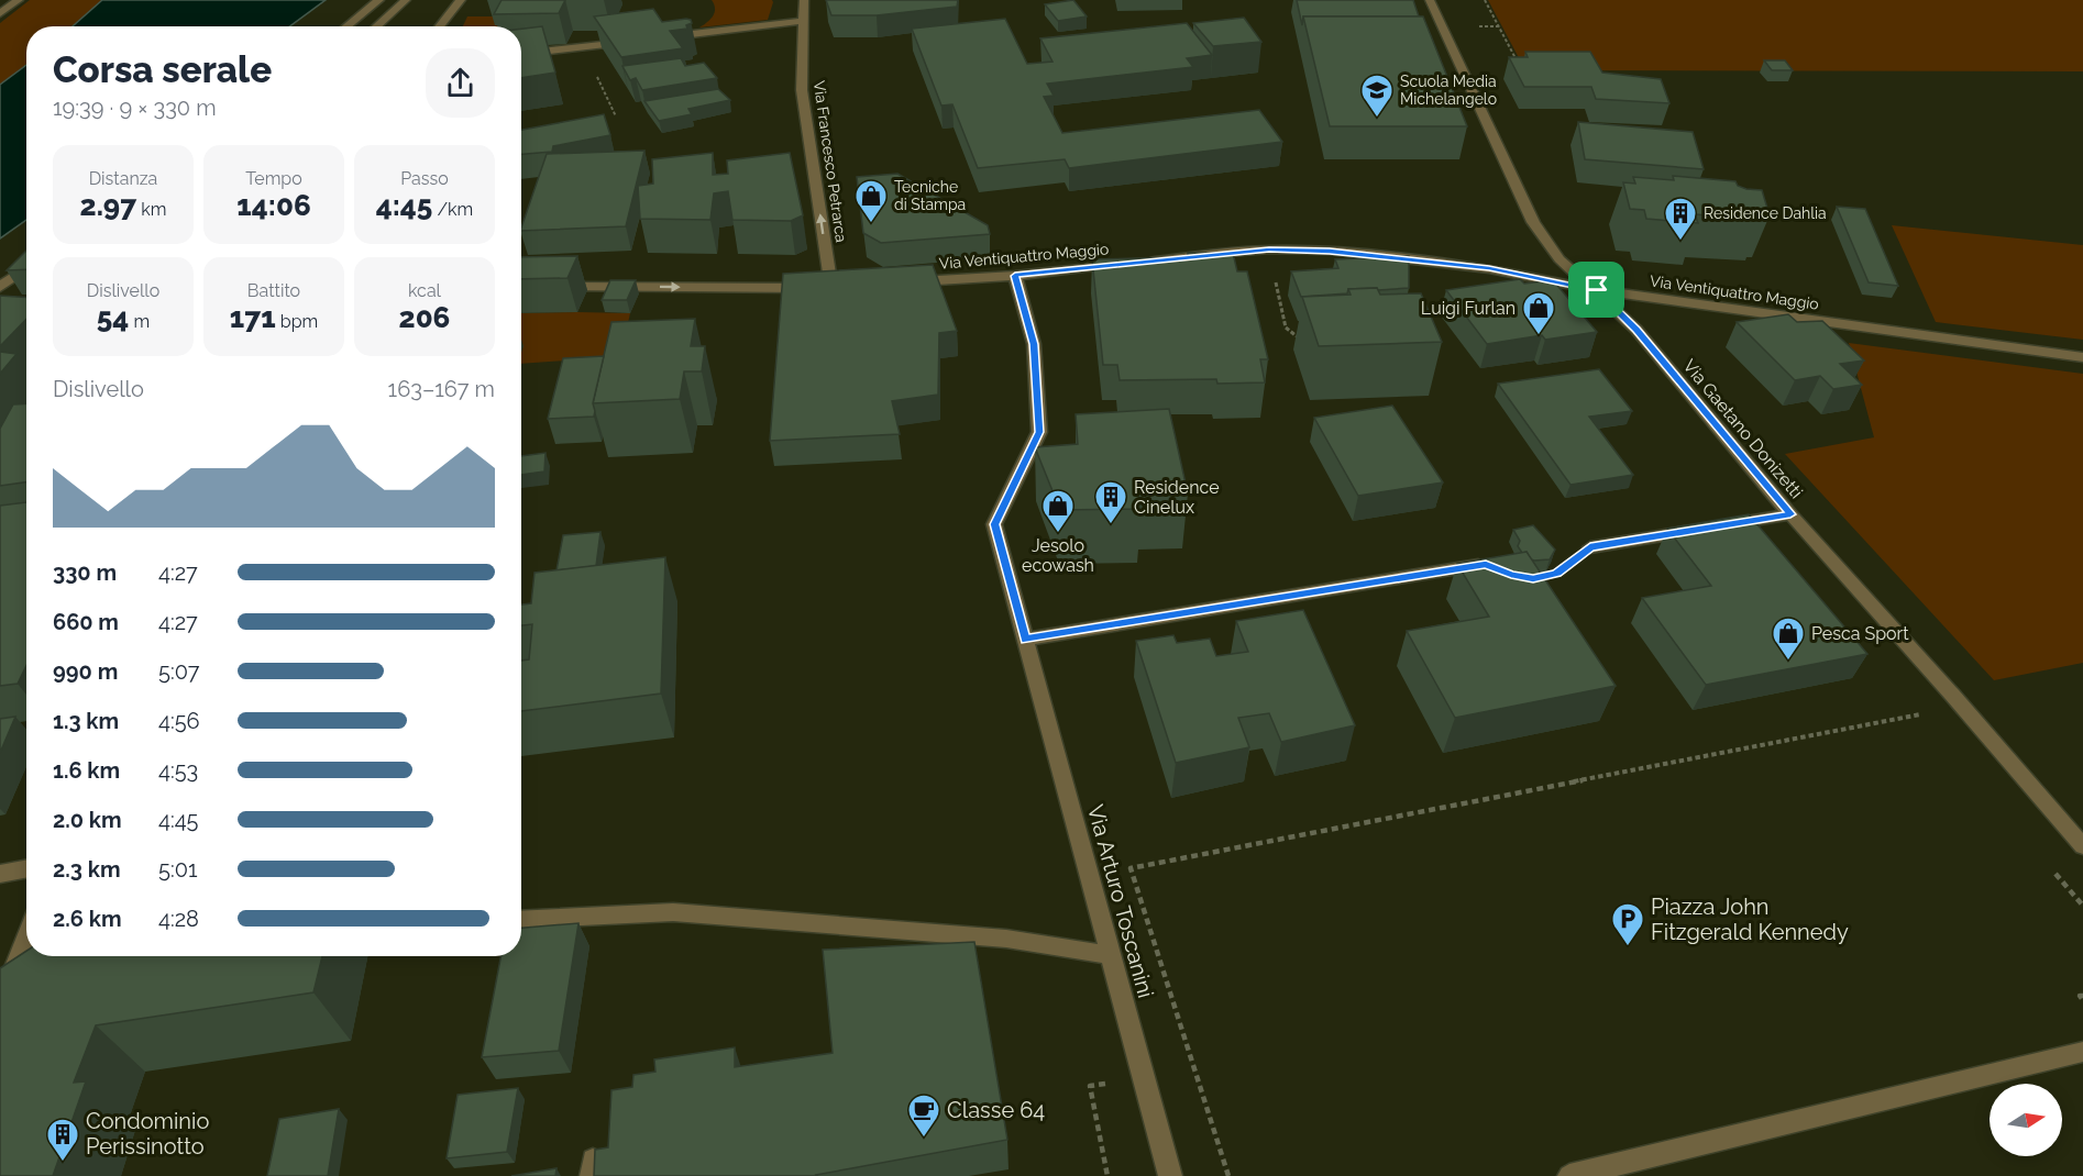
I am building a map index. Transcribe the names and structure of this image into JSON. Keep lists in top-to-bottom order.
{
  "streets": {
    "street": [
      "Via Francesco Petrarca",
      "Via Ventiquattro Maggio",
      "Via Gaetano Donizetti",
      "Via Arturo Toscanini"
    ]
  },
  "crossings": [
    ["Via Ventiquattro Maggio", "Via Gaetano Donizetti"],
    ["Via Ventiquattro Maggio", "Via Arturo Toscanini"]
  ],
  "places": {
    "school or university": ["Scuola Media Michelangelo"],
    "shop": [
      "Tecniche di Stampa",
      "Luigi Furlan",
      "Jesolo ecowash",
      "Pesca Sport"
    ],
    "building": ["Residence Dahlia", "Residence Cinelux", "Condominio Perissinotto"],
    "parking": ["Piazza John Fitzgerald Kennedy"],
    "cafe": ["Classe 64"]
  },
  "north": "right",
  "page": {
    "heading": ["Corsa serale", "19:39 · 9 × 330 m"],
    "stats": [
      ["Distanza", "2.97 km"],
      ["Tempo", "14:06"],
      ["Passo", "4:45 /km"],
      ["Dislivello", "54 m"],
      ["Battito", "171 bpm"],
      ["kcal", "206"]
    ],
    "chart": ["Dislivello", "163–167 m"],
    "list": [
      {
        "name": "330 m",
        "note": "4:27"
      },
      {
        "name": "660 m",
        "note": "4:27"
      },
      {
        "name": "990 m",
        "note": "5:07"
      },
      {
        "name": "1.3 km",
        "note": "4:56"
      },
      {
        "name": "1.6 km",
        "note": "4:53"
      },
      {
        "name": "2.0 km",
        "note": "4:45"
      },
      {
        "name": "2.3 km",
        "note": "5:01"
      },
      {
        "name": "2.6 km",
        "note": "4:28"
      }
    ]
  }
}
